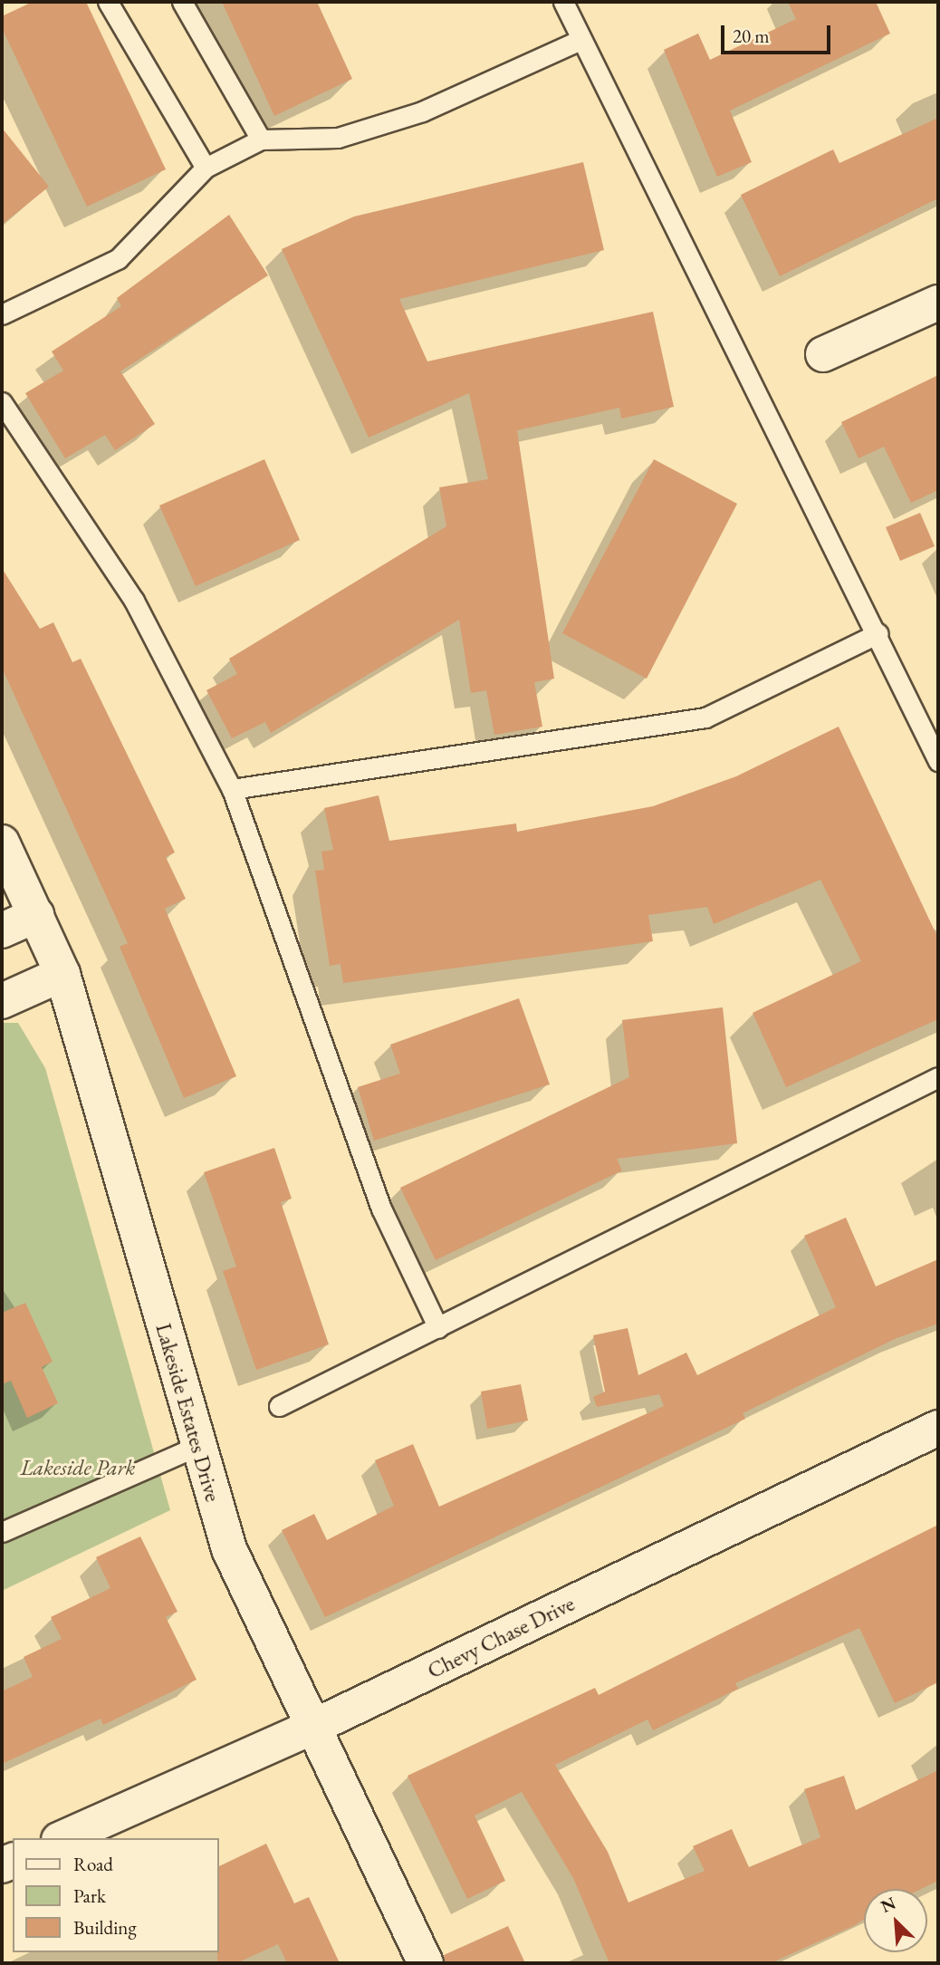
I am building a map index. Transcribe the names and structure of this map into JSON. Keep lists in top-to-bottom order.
{
  "streets": {
    "street": ["Lakeside Estates Drive", "Chevy Chase Drive"]
  },
  "crossings": [
    ["Lakeside Estates Drive", "Chevy Chase Drive"]
  ],
  "parks": ["Lakeside Park"],
  "legend": ["Road", "Park", "Building"],
  "scale_bar": "20 m",
  "north": "top left"
}
